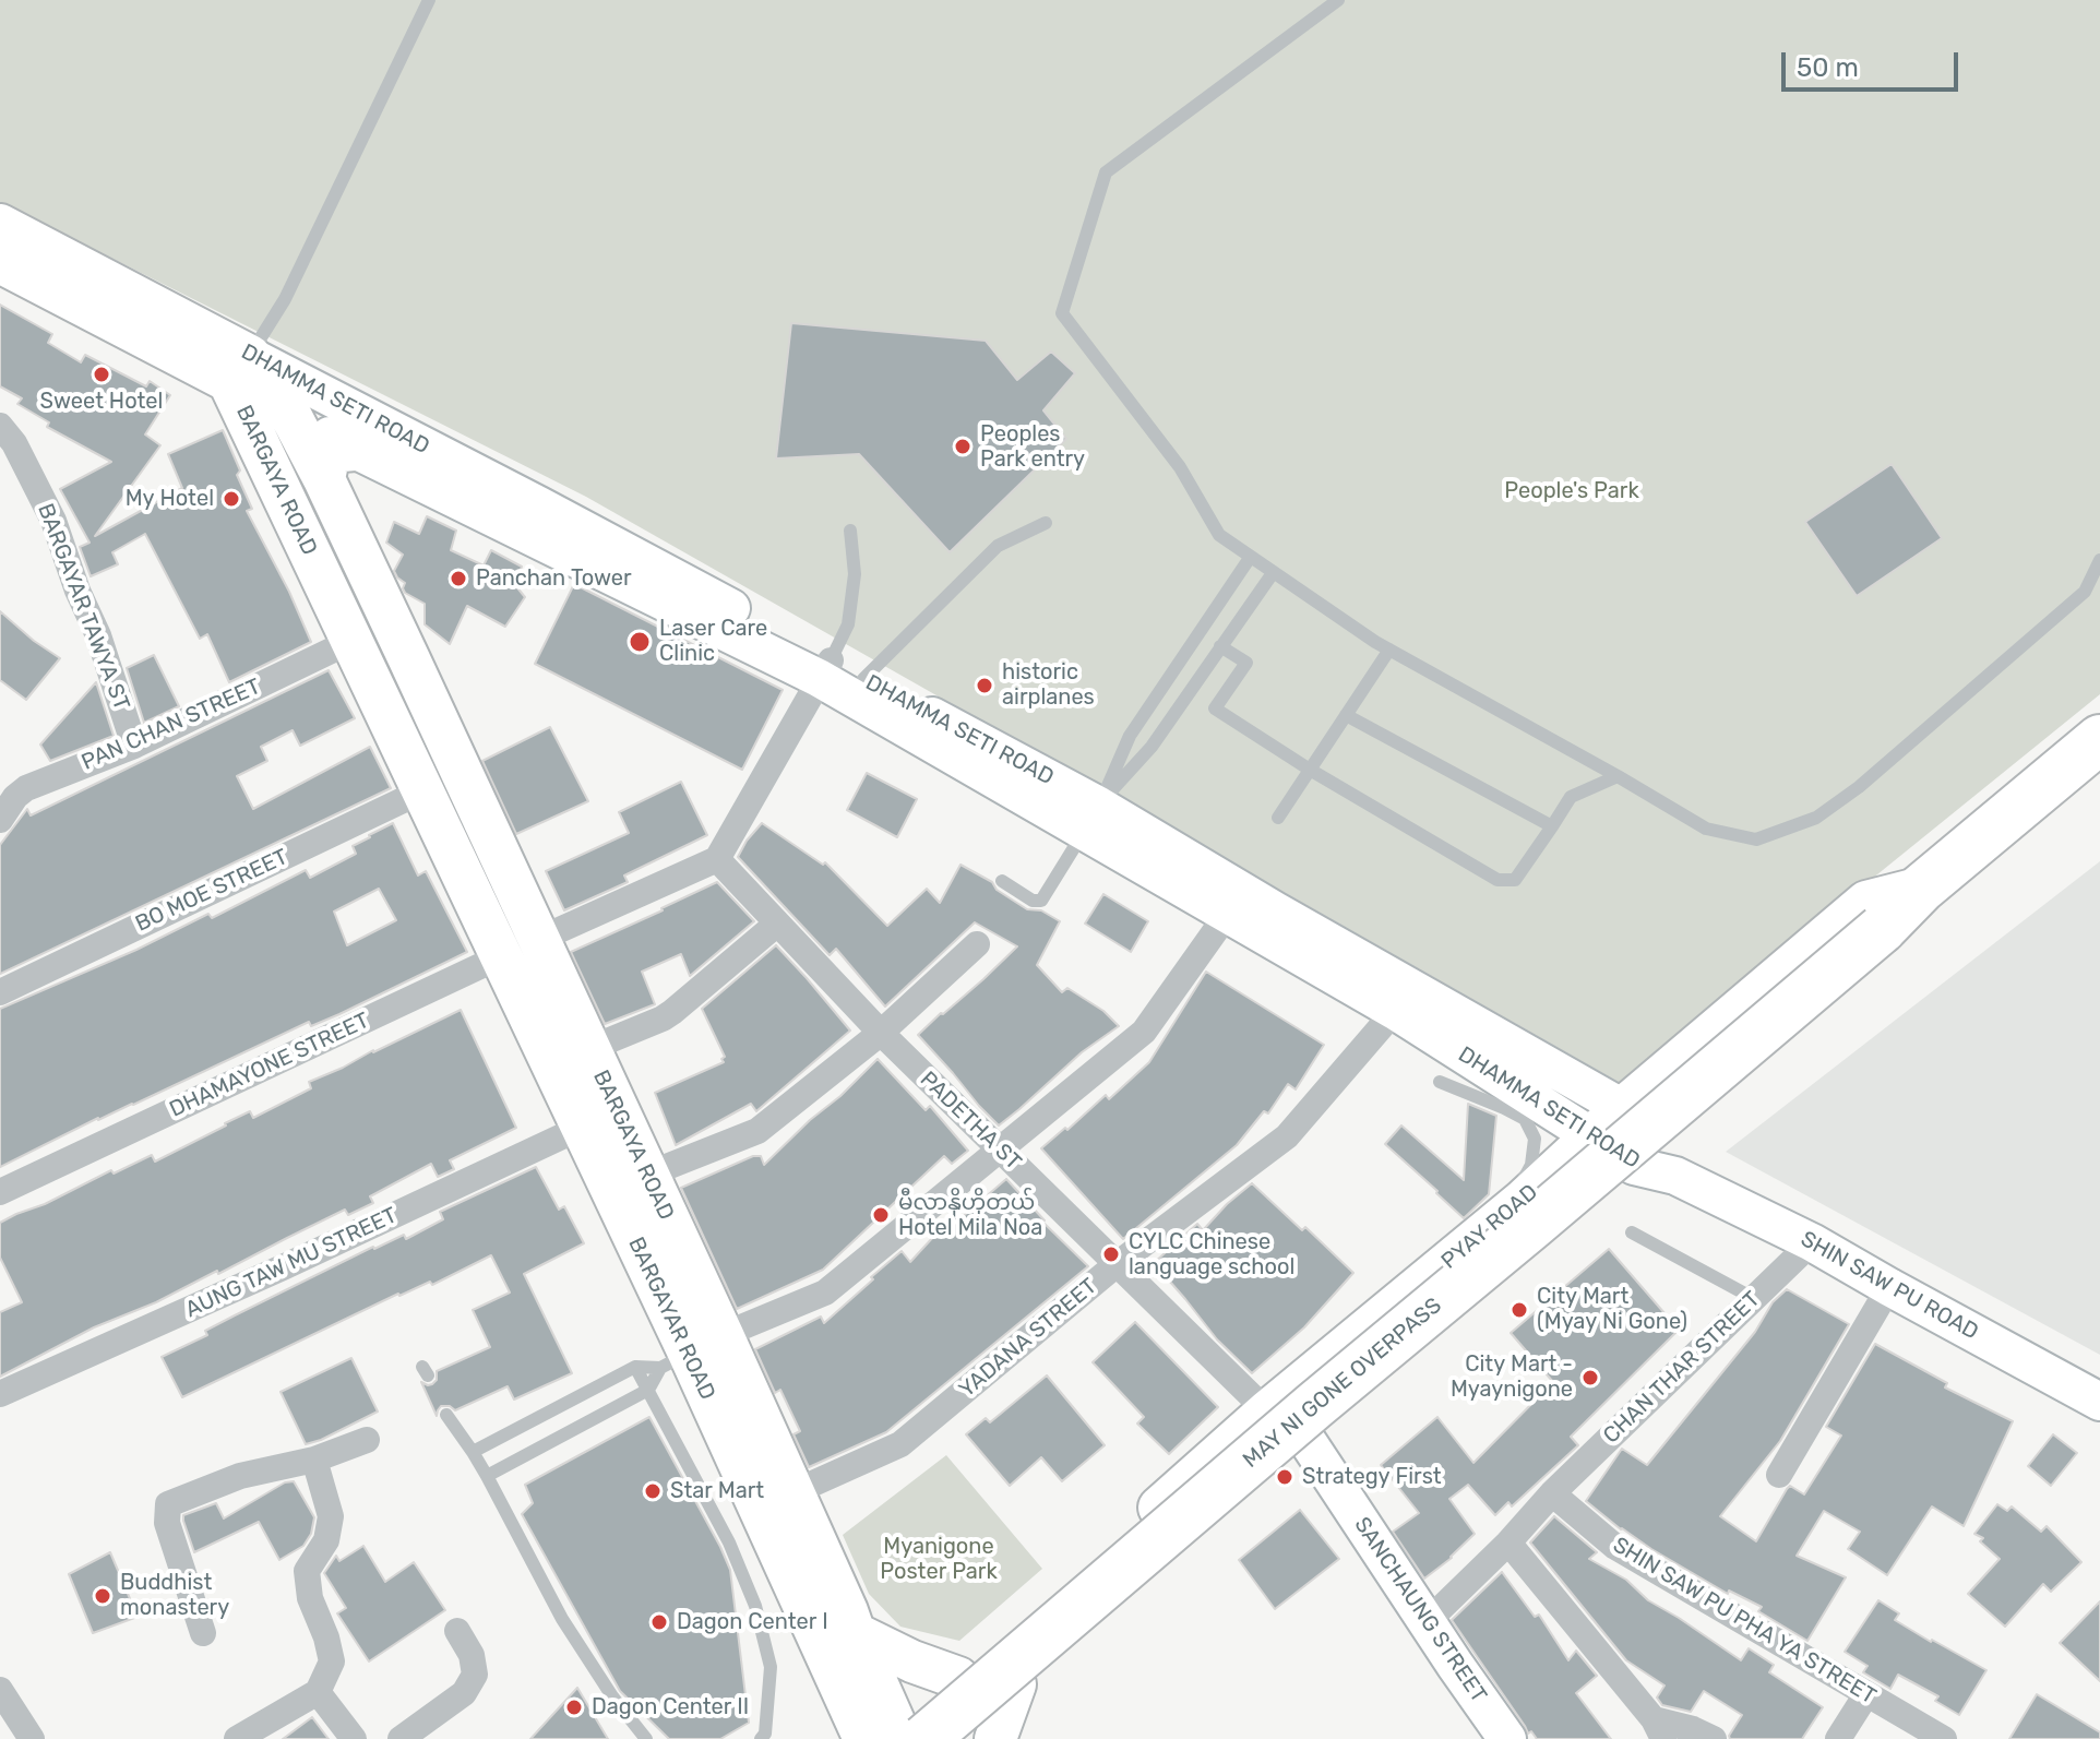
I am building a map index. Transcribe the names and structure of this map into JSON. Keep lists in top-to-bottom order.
{
  "streets": {
    "highway": ["PYAY ROAD", "MAY NI GONE OVERPASS"],
    "main road": [
      "DHAMMA SETI ROAD",
      "BARGAYA ROAD",
      "SHIN SAW PU ROAD",
      "BARGAYAR ROAD",
      "SANCHAUNG STREET"
    ],
    "street": [
      "BARGAYAR TAWYA ST",
      "PAN CHAN STREET",
      "BO MOE STREET",
      "DHAMAYONE STREET",
      "PADETHA ST",
      "AUNG TAW MU STREET",
      "YADANA STREET",
      "CHAN THAR STREET",
      "SHIN SAW PU PHA YA STREET"
    ]
  },
  "crossings": [
    ["DHAMMA SETI ROAD", "BARGAYA ROAD"],
    ["DHAMMA SETI ROAD", "PYAY ROAD"],
    ["DHAMMA SETI ROAD", "SHIN SAW PU ROAD"],
    ["DHAMMA SETI ROAD", "YADANA STREET"],
    ["BARGAYA ROAD", "PAN CHAN STREET"],
    ["BARGAYA ROAD", "BO MOE STREET"],
    ["BARGAYA ROAD", "DHAMAYONE STREET"],
    ["BARGAYA ROAD", "PYAY ROAD"],
    ["BARGAYA ROAD", "BARGAYAR ROAD"],
    ["BARGAYA ROAD", "YADANA STREET"],
    ["BARGAYA ROAD", "MAY NI GONE OVERPASS"],
    ["BARGAYAR TAWYA ST", "PAN CHAN STREET"],
    ["DHAMAYONE STREET", "PADETHA ST"],
    ["DHAMAYONE STREET", "BARGAYAR ROAD"],
    ["PADETHA ST", "PYAY ROAD"],
    ["PADETHA ST", "YADANA STREET"],
    ["PYAY ROAD", "SHIN SAW PU ROAD"],
    ["PYAY ROAD", "BARGAYAR ROAD"],
    ["PYAY ROAD", "MAY NI GONE OVERPASS"],
    ["PYAY ROAD", "SANCHAUNG STREET"],
    ["AUNG TAW MU STREET", "BARGAYAR ROAD"],
    ["SHIN SAW PU ROAD", "CHAN THAR STREET"],
    ["BARGAYAR ROAD", "MAY NI GONE OVERPASS"],
    ["CHAN THAR STREET", "SANCHAUNG STREET"],
    ["CHAN THAR STREET", "SHIN SAW PU PHA YA STREET"]
  ],
  "parks": ["People's Park", "Myanigone Poster Park"],
  "places": [
    "Sweet Hotel",
    "Peoples Park entry",
    "My Hotel",
    "Panchan Tower",
    "Laser Care Clinic",
    "historic airplanes",
    "မီလာနိုဟိုတယ် Hotel Mila Noa",
    "CYLC Chinese language school",
    "City Mart (Myay Ni Gone)",
    "City Mart - Myaynigone",
    "Strategy First",
    "Star Mart",
    "Buddhist monastery",
    "Dagon Center I",
    "Dagon Center II"
  ],
  "scale_bar": "50 m"
}
